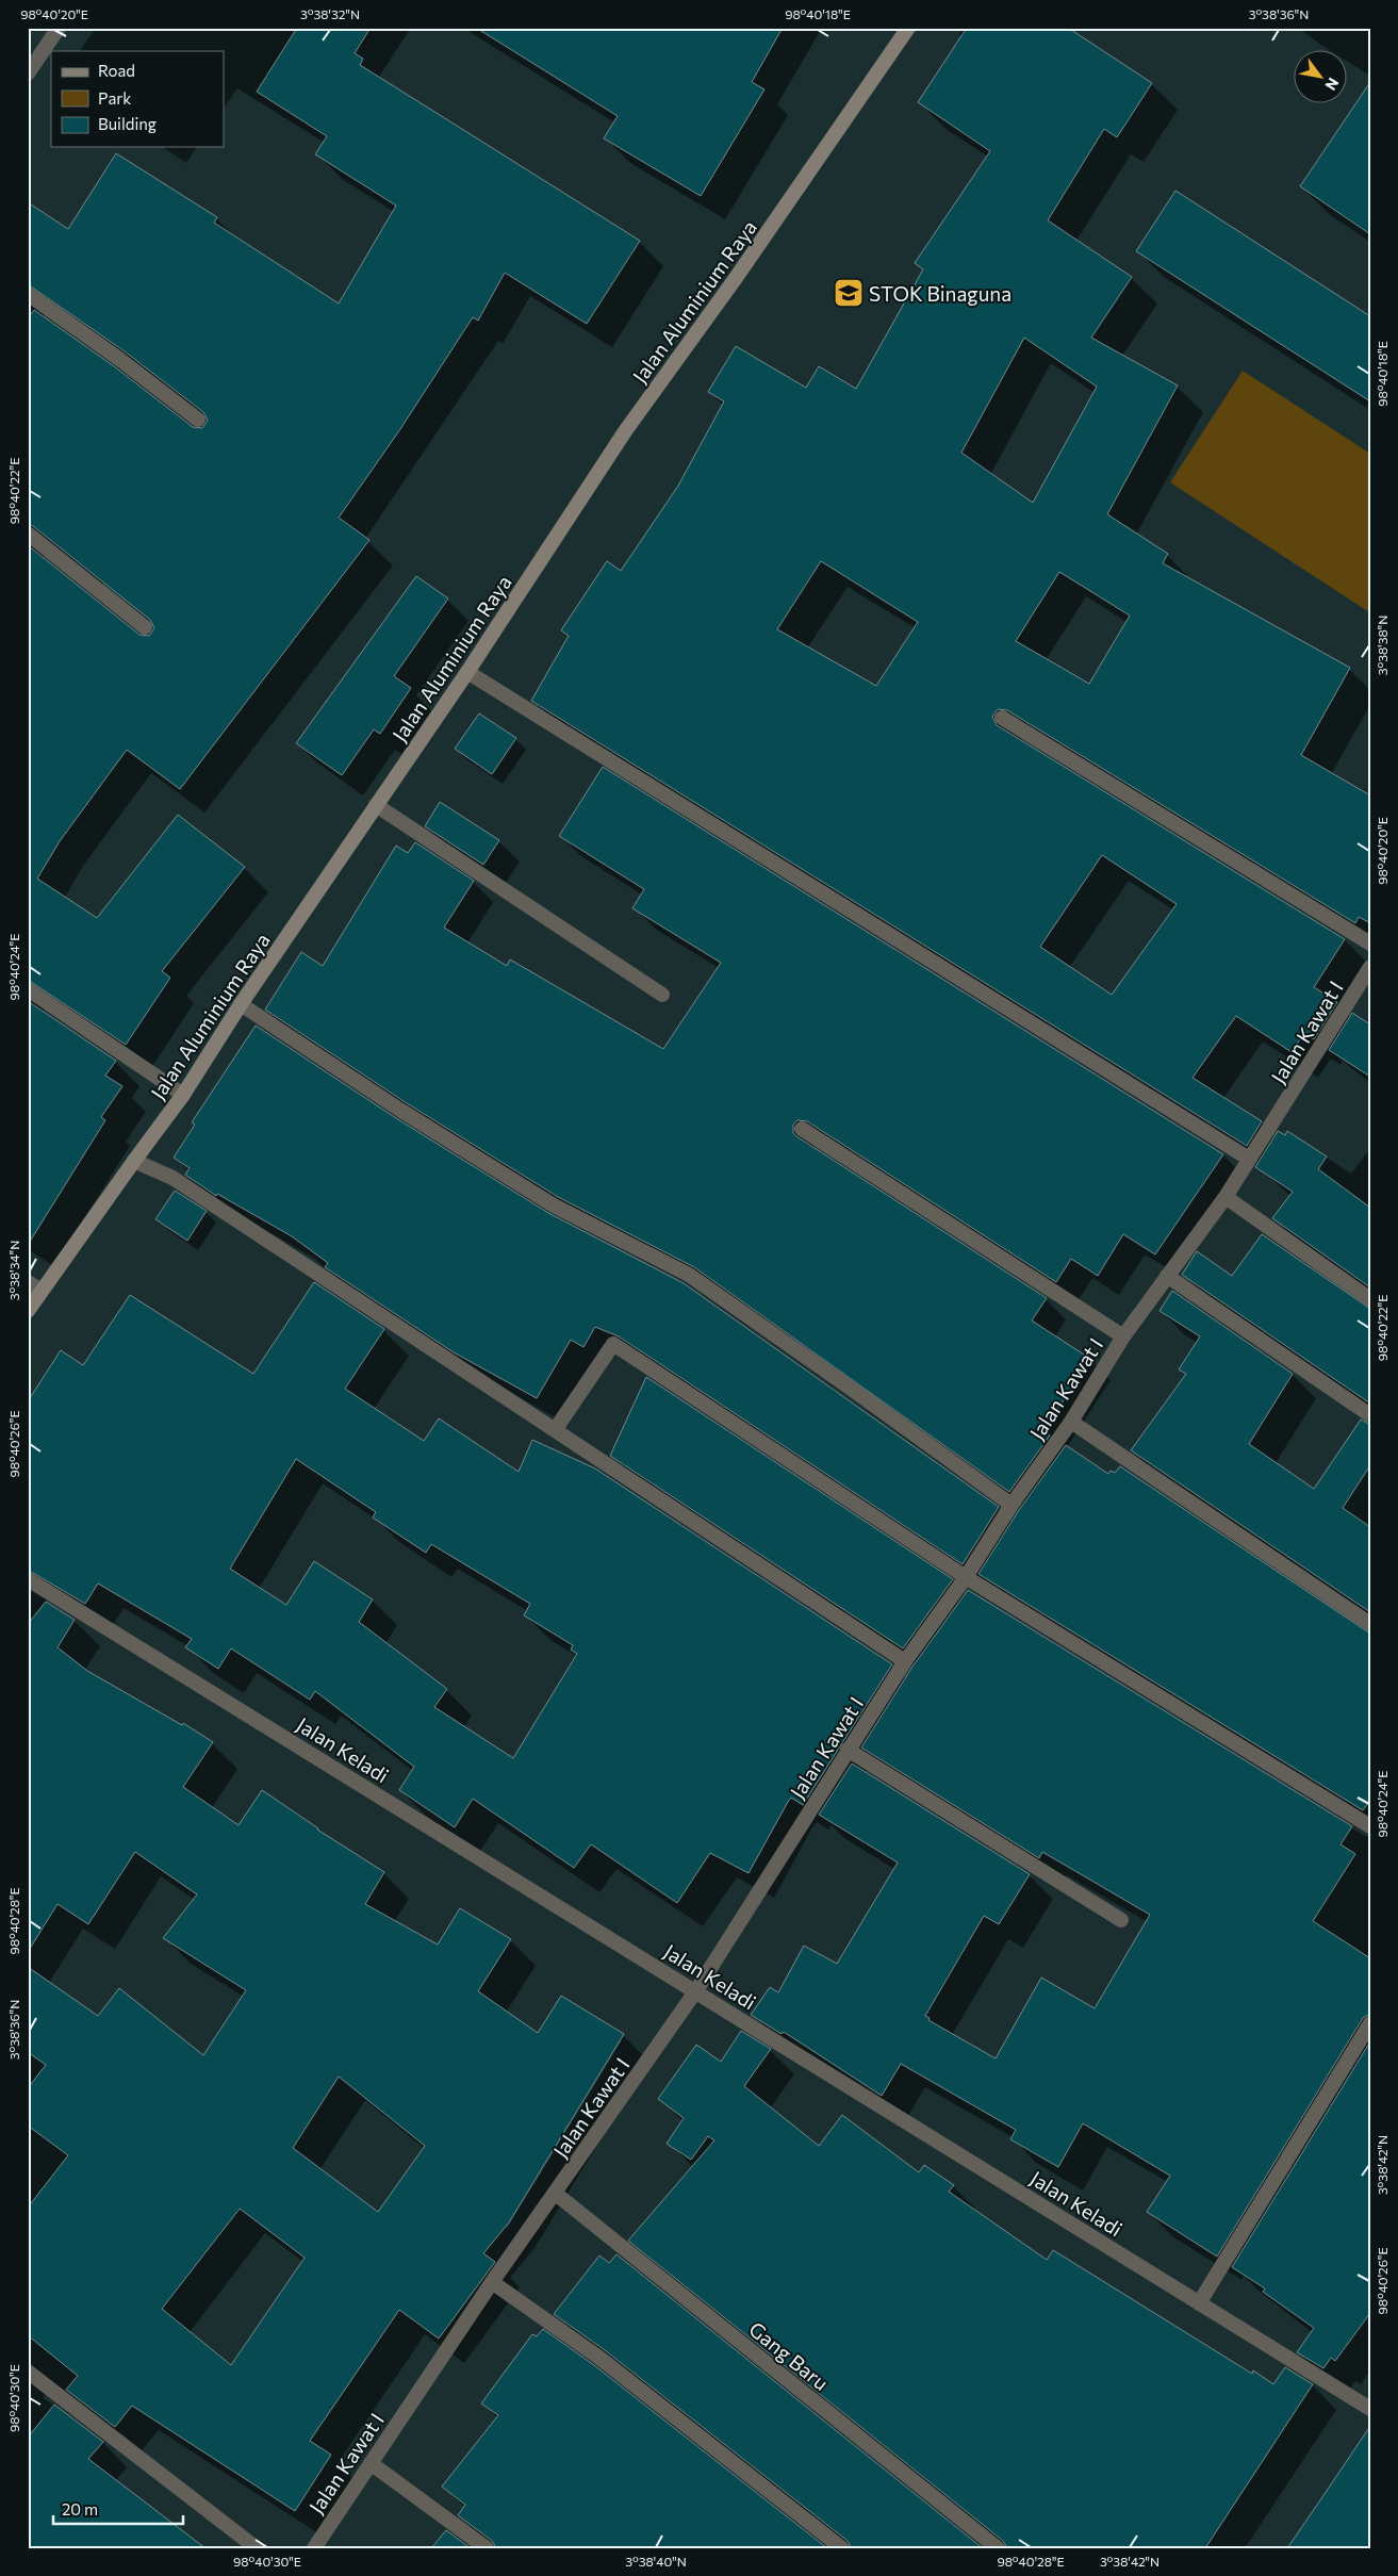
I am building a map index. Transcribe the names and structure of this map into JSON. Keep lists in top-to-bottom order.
{
  "streets": {
    "main road": ["Jalan Aluminium Raya"],
    "street": ["Jalan Kawat I", "Jalan Keladi", "Gang Baru"]
  },
  "crossings": [
    ["Jalan Kawat I", "Jalan Keladi"],
    ["Jalan Kawat I", "Gang Baru"]
  ],
  "places": {
    "school or university": ["STOK Binaguna"]
  },
  "legend": ["Road", "Park", "Building"],
  "scale_bar": "20 m",
  "north": "bottom right",
  "coordinates": [
    "98°40'20\"E",
    "3°38'32\"N",
    "98°40'18\"E",
    "3°38'36\"N",
    "98°40'22\"E",
    "3°38'38\"N",
    "98°40'24\"E",
    "3°38'34\"N",
    "98°40'26\"E",
    "98°40'28\"E",
    "3°38'42\"N",
    "98°40'30\"E",
    "3°38'40\"N"
  ]
}
